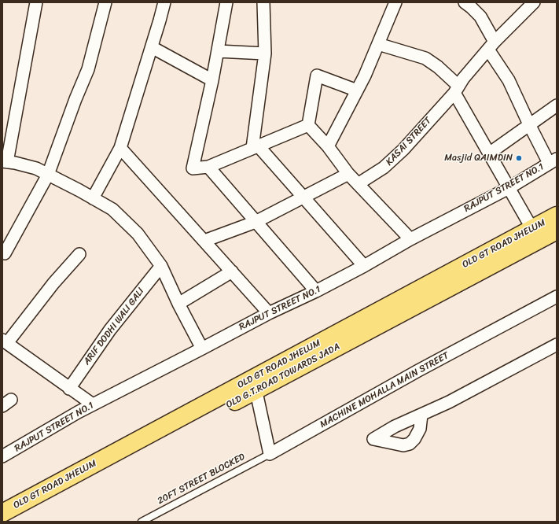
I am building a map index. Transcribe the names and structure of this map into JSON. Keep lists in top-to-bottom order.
{
  "streets": {
    "main road": ["OLD GT ROAD JHELUM", "OLD G.T.ROAD TOWARDS JADA"],
    "street": [
      "KASAI STREET",
      "RAJPUT STREET NO.1",
      "ARIF DODHI WALI GALI",
      "MACHINE MOHALLA MAIN STREET"
    ],
    "lane": ["20FT STREET BLOCKED"]
  },
  "crossings": [
    ["MACHINE MOHALLA MAIN STREET", "20FT STREET BLOCKED"]
  ],
  "places": ["Masjid QAIMDIN"]
}
